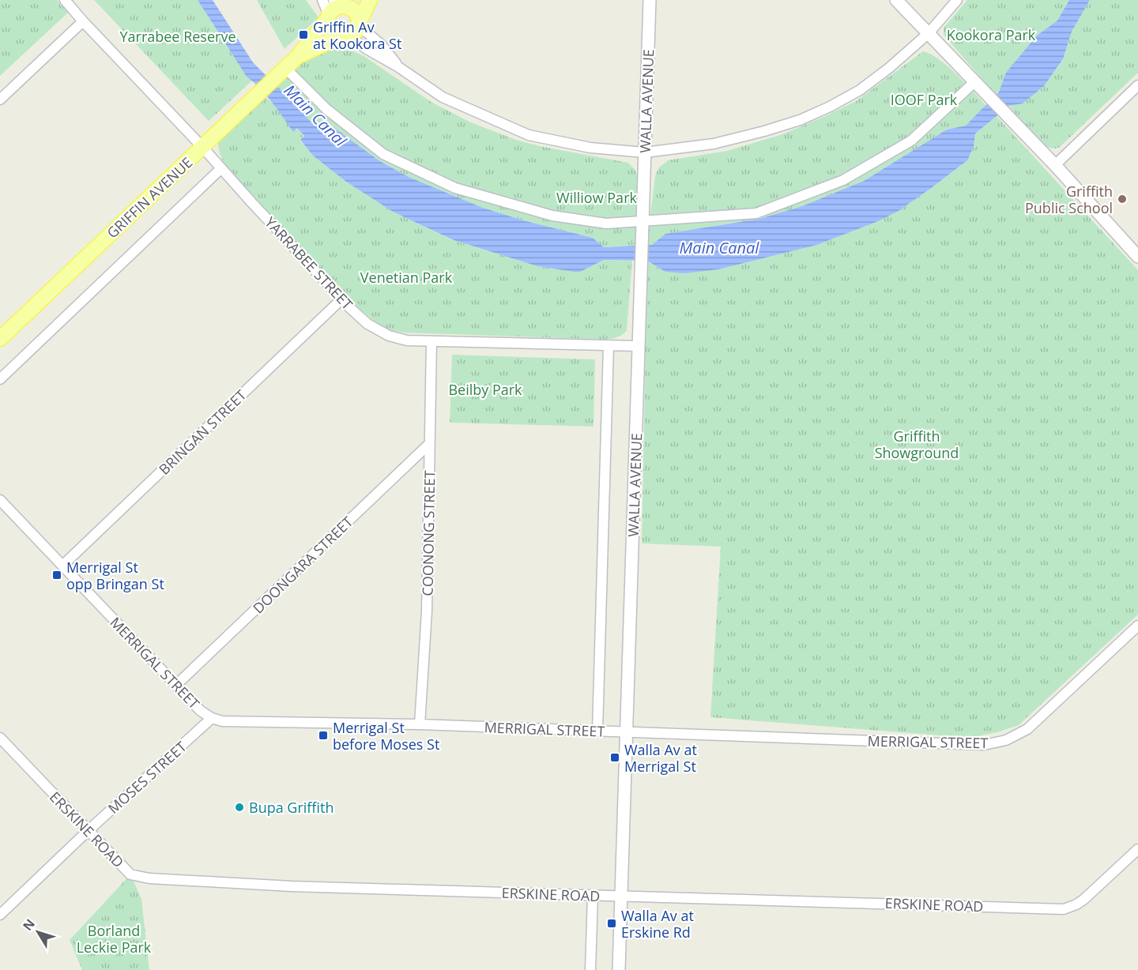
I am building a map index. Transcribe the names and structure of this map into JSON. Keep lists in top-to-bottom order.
{
  "streets": {
    "main road": ["GRIFFIN AVENUE"],
    "street": [
      "WALLA AVENUE",
      "YARRABEE STREET",
      "BRINGAN STREET",
      "COONONG STREET",
      "DOONGARA STREET",
      "MERRIGAL STREET",
      "MOSES STREET",
      "ERSKINE ROAD"
    ]
  },
  "crossings": [
    ["WALLA AVENUE", "YARRABEE STREET"],
    ["WALLA AVENUE", "MERRIGAL STREET"],
    ["WALLA AVENUE", "ERSKINE ROAD"],
    ["GRIFFIN AVENUE", "YARRABEE STREET"],
    ["YARRABEE STREET", "BRINGAN STREET"],
    ["YARRABEE STREET", "COONONG STREET"],
    ["BRINGAN STREET", "MERRIGAL STREET"],
    ["COONONG STREET", "DOONGARA STREET"],
    ["COONONG STREET", "MERRIGAL STREET"],
    ["DOONGARA STREET", "MERRIGAL STREET"],
    ["MERRIGAL STREET", "MOSES STREET"],
    ["MOSES STREET", "ERSKINE ROAD"]
  ],
  "water": ["Main Canal"],
  "parks": [
    "Kookora Park",
    "Yarrabee Reserve",
    "IOOF Park",
    "Williow Park",
    "Venetian Park",
    "Beilby Park",
    "Griffith Showground",
    "Borland Leckie Park"
  ],
  "places": {
    "transit": [
      "Griffin Av at Kookora St",
      "Merrigal St opp Bringan St",
      "Merrigal St before Moses St",
      "Walla Av at Merrigal St",
      "Walla Av at Erskine Rd"
    ],
    "other": ["Griffith Public School", "Bupa Griffith"]
  },
  "north": "top left"
}
